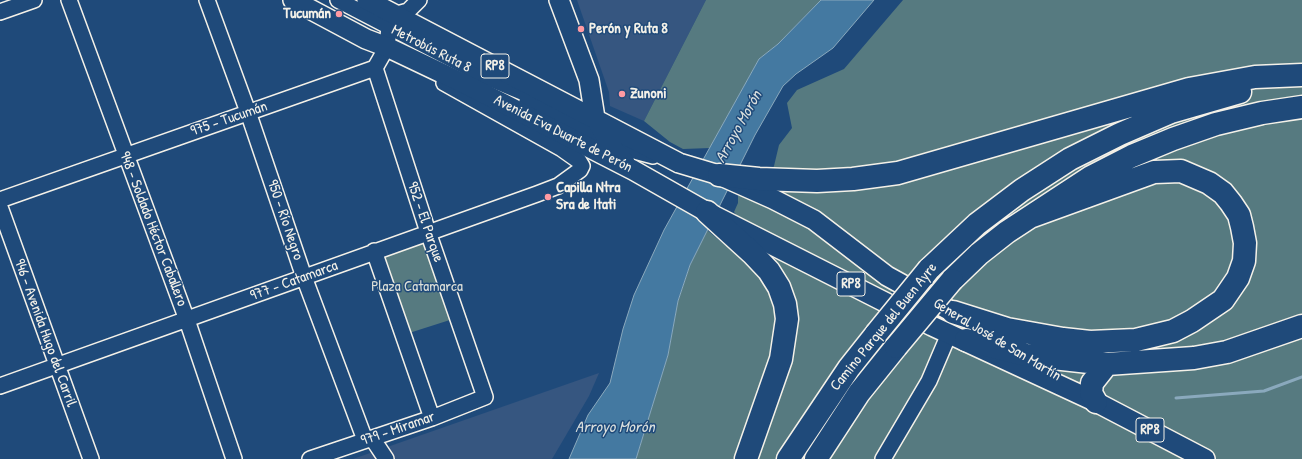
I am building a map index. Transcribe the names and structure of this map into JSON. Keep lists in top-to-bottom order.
{
  "streets": {
    "highway": ["Camino Parque del Buen Ayre"],
    "main road": ["RP8", "Avenida Eva Duarte de Perón", "General José de San Martín"],
    "street": [
      "Metrobús Ruta 8",
      "975 - Tucumán",
      "950 - Río Negro",
      "952 - El Parque",
      "948 - Soldado Héctor Caballero",
      "977 - Catamarca",
      "946 - Avenida Hugo del Carril",
      "979 - Miramar"
    ]
  },
  "crossings": [
    ["Metrobús Ruta 8", "Avenida Eva Duarte de Perón"],
    ["975 - Tucumán", "950 - Río Negro"],
    ["975 - Tucumán", "952 - El Parque"],
    ["975 - Tucumán", "948 - Soldado Héctor Caballero"],
    ["Avenida Eva Duarte de Perón", "977 - Catamarca"],
    ["950 - Río Negro", "977 - Catamarca"],
    ["950 - Río Negro", "979 - Miramar"],
    ["952 - El Parque", "977 - Catamarca"],
    ["952 - El Parque", "979 - Miramar"],
    ["948 - Soldado Héctor Caballero", "977 - Catamarca"],
    ["977 - Catamarca", "946 - Avenida Hugo del Carril"]
  ],
  "water": ["Arroyo Morón"],
  "parks": ["Plaza Catamarca"],
  "places": [
    "Tucumán",
    "Perón y Ruta 8",
    "Zunoni",
    "Capilla Ntra Sra de Itati"
  ]
}
